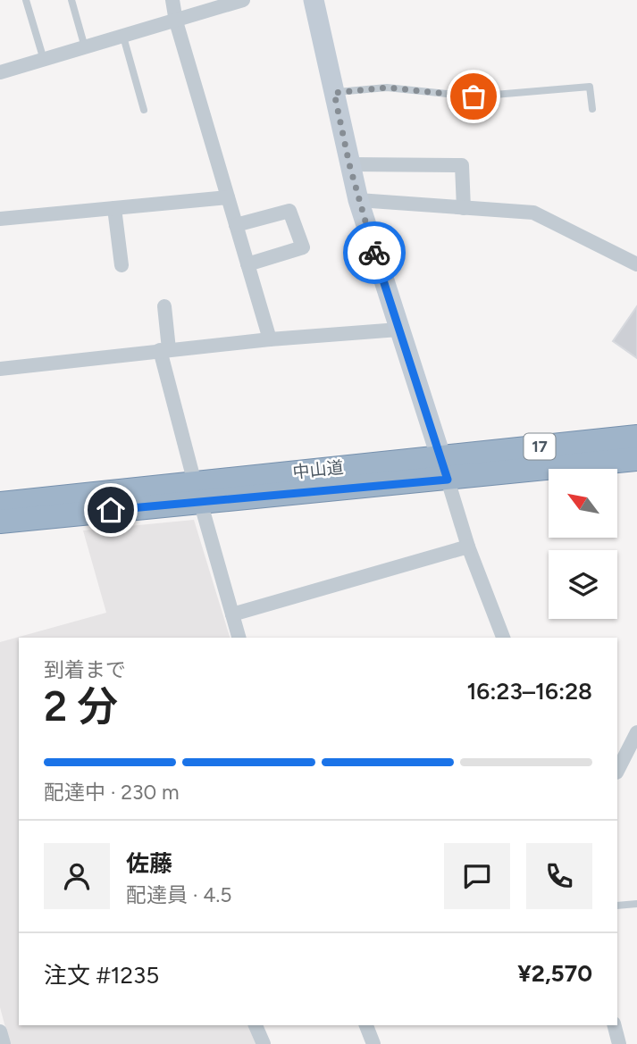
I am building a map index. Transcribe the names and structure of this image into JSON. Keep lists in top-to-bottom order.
{
  "streets": {
    "highway": ["17", "中山道"]
  },
  "north": "top left",
  "page": {
    "heading": ["2 分", "到着まで", "16:23–16:28"],
    "panel": [
      "佐藤",
      "配達員 · 4.5",
      "注文 #1235",
      "¥2,570"
    ],
    "bar": "配達中 · 230 m"
  }
}
